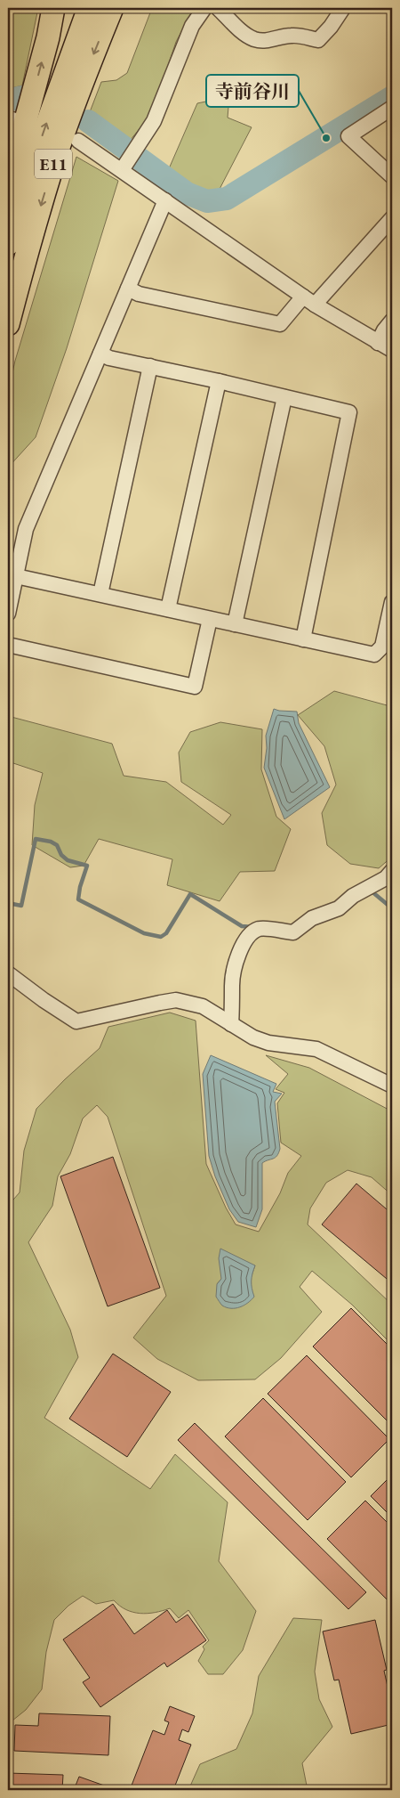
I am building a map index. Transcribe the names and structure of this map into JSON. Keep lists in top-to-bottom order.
{
  "streets": {
    "highway": ["E11"]
  },
  "places": ["寺前谷川"]
}
